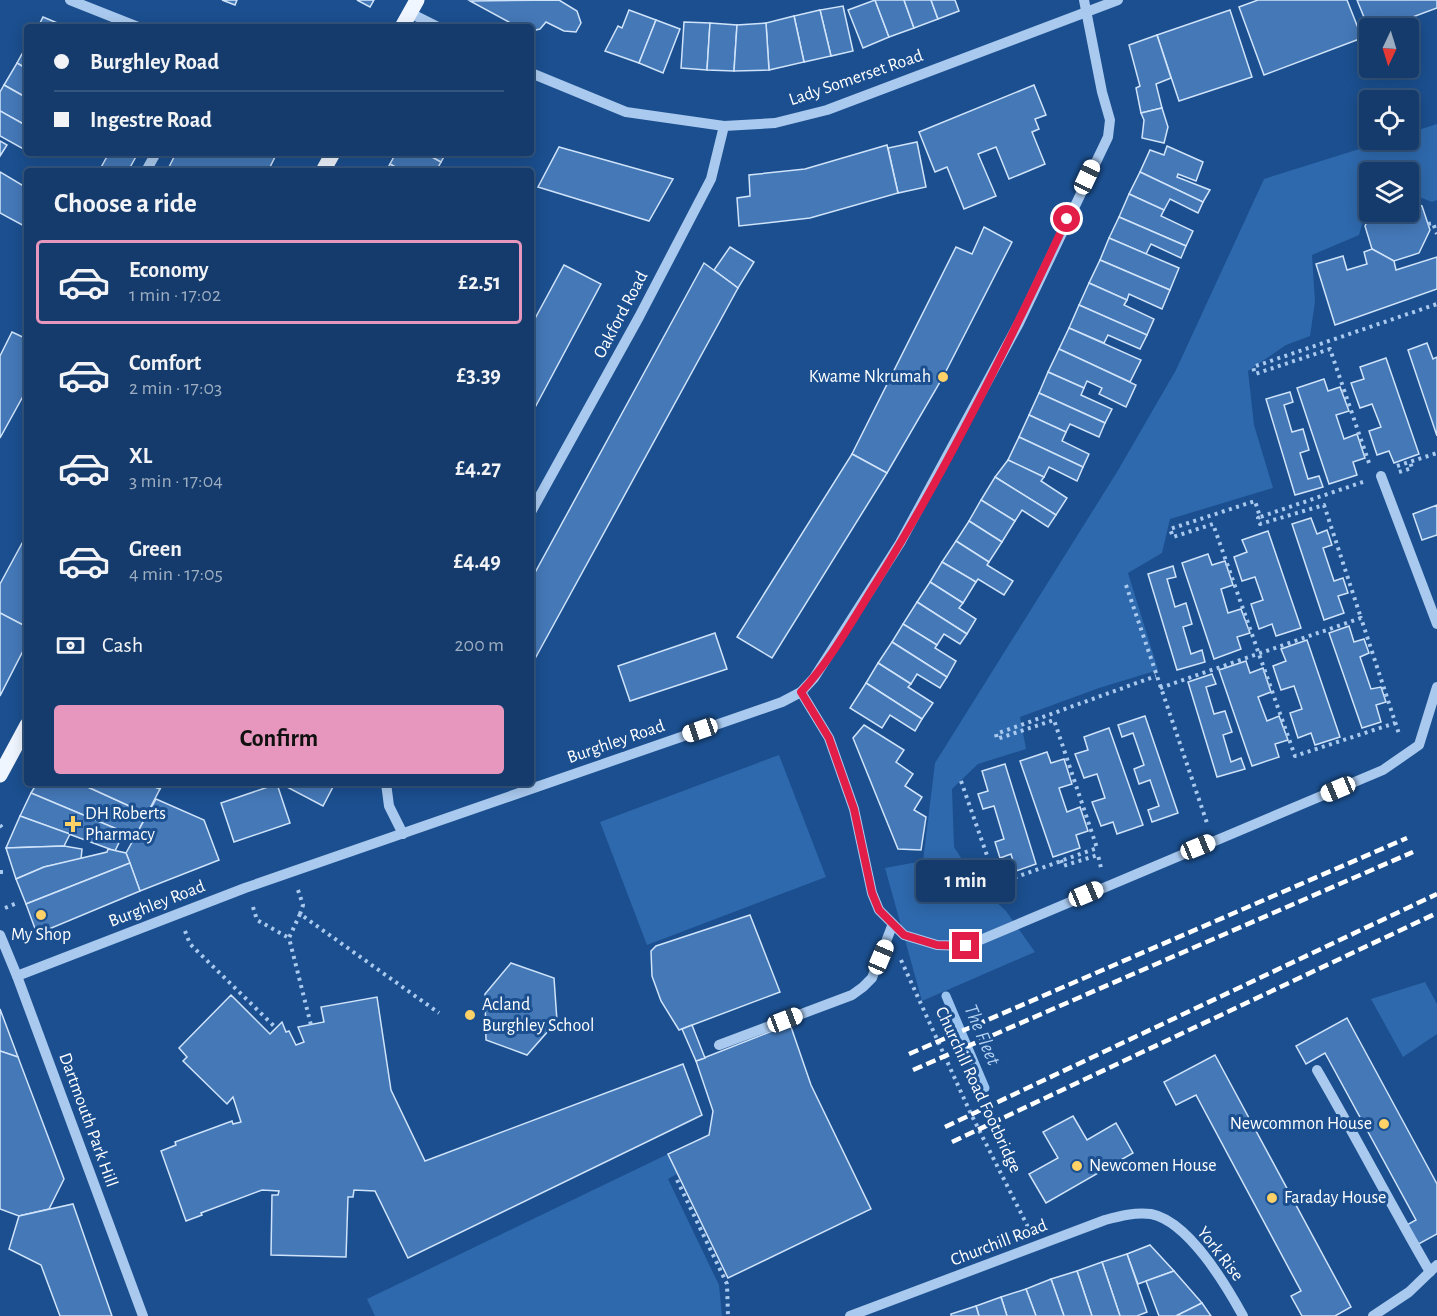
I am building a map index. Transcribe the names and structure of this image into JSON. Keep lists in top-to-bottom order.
{
  "streets": {
    "street": [
      "Lady Somerset Road",
      "Oakford Road",
      "Burghley Road",
      "Dartmouth Park Hill",
      "Churchill Road",
      "York Rise"
    ],
    "path": ["Churchill Road Footbridge"]
  },
  "crossings": [
    ["Lady Somerset Road", "Oakford Road"],
    ["Lady Somerset Road", "Burghley Road"],
    ["Burghley Road", "Dartmouth Park Hill"],
    ["Churchill Road Footbridge", "Churchill Road"],
    ["Churchill Road", "York Rise"]
  ],
  "water": ["The Fleet"],
  "places": {
    "other": [
      "Kwame Nkrumah",
      "My Shop",
      "Acland Burghley School",
      "Newcommon House",
      "Newcomen House",
      "Faraday House"
    ],
    "health": ["DH Roberts Pharmacy"]
  },
  "north": "bottom",
  "page": {
    "banner": ["Burghley Road", "Ingestre Road"],
    "heading": "Choose a ride",
    "list": [
      {
        "name": "Economy",
        "note": "1 min · 17:02",
        "value": "£2.51"
      },
      {
        "name": "Comfort",
        "note": "2 min · 17:03",
        "value": "£3.39"
      },
      {
        "name": "XL",
        "note": "3 min · 17:04",
        "value": "£4.27"
      },
      {
        "name": "Green",
        "note": "4 min · 17:05",
        "value": "£4.49"
      }
    ],
    "pay": ["Cash", "200 m"],
    "buttons": "Confirm",
    "bubble": "1 min"
  }
}
